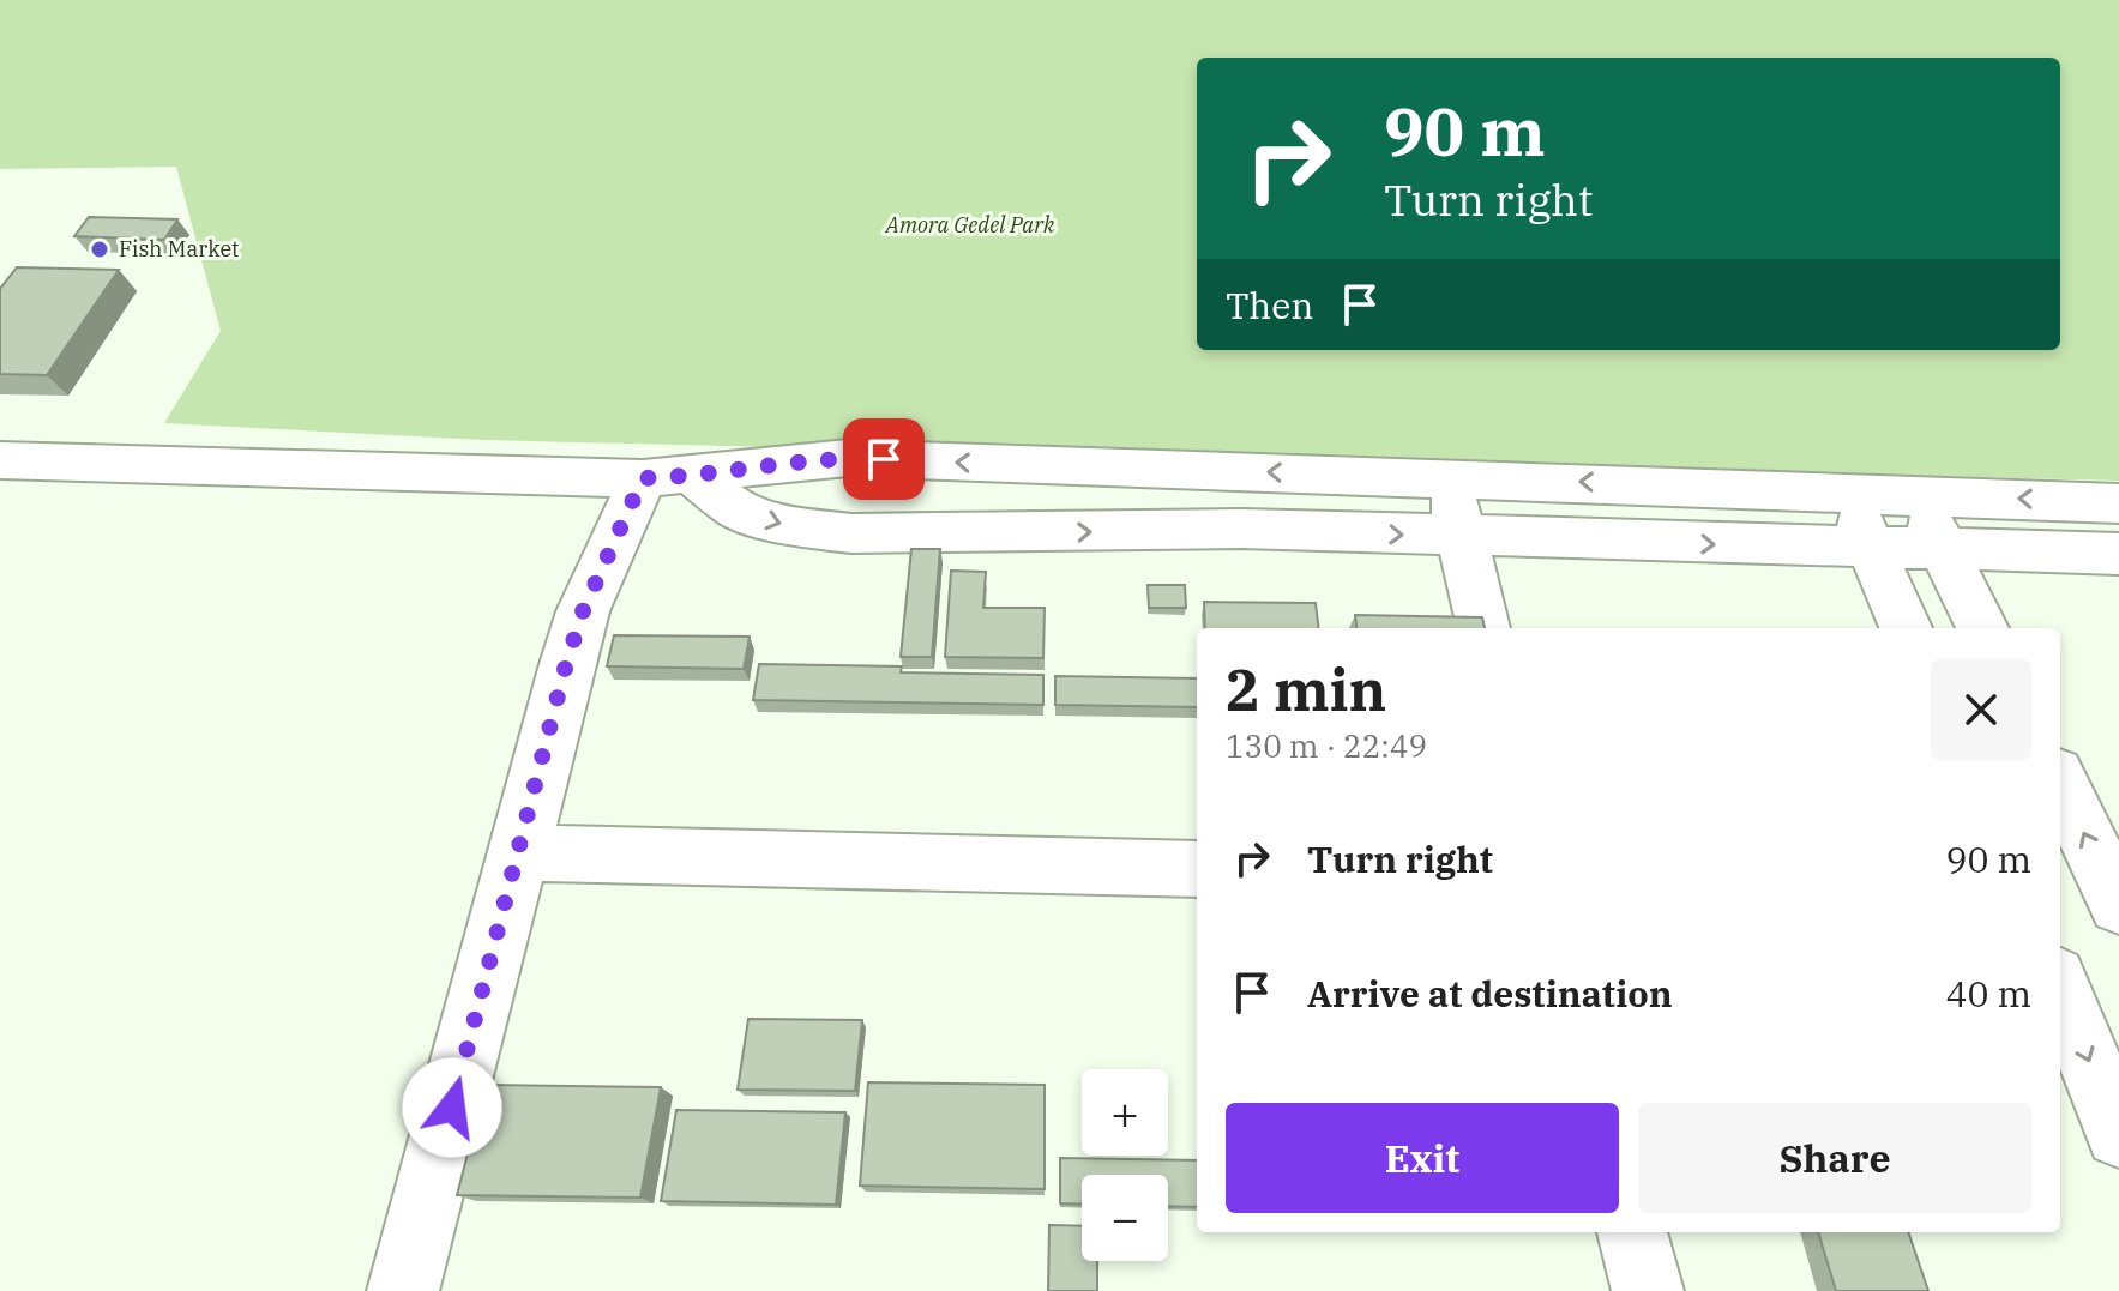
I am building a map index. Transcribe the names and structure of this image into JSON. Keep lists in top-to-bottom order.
{
  "parks": ["Amora Gedel Park"],
  "places": ["Fish Market"],
  "page": {
    "turn": ["90 m", "Turn right"],
    "then": "Then",
    "heading": ["2 min", "130 m · 22:49"],
    "list": [
      {
        "name": "Turn right",
        "value": "90 m"
      },
      {
        "name": "Arrive at destination",
        "value": "40 m"
      }
    ],
    "map_buttons": ["+", "−"],
    "buttons": ["Exit", "Share"]
  }
}
